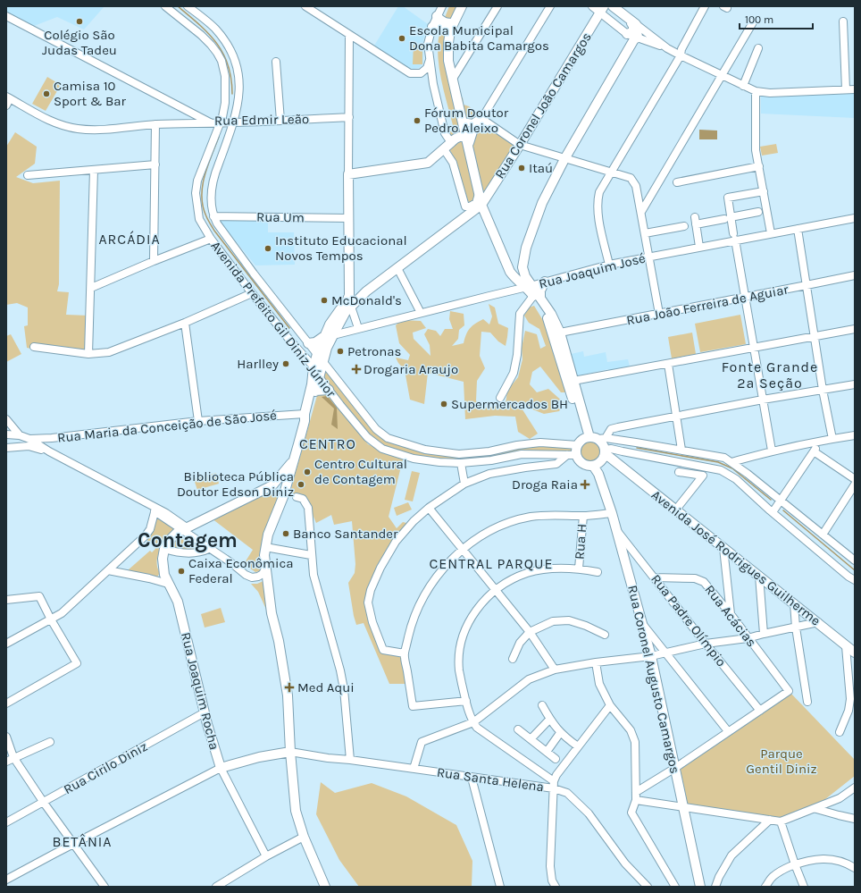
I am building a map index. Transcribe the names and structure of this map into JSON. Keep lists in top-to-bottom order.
{
  "streets": {
    "main road": [
      "Rua Coronel João Camargos",
      "Avenida José Rodrigues Guilherme",
      "Rua Coronel Augusto Camargos",
      "Rua Joaquim Rocha"
    ],
    "street": [
      "Rua Edmir Leão",
      "Rua Um",
      "Rua Joaquim José",
      "Rua João Ferreira de Aguiar",
      "Avenida Prefeito Gil Diniz Júnior",
      "Rua Maria da Conceição de São José",
      "Rua H",
      "Rua Acácias",
      "Rua Padre Olímpio",
      "Rua Cirilo Diniz",
      "Rua Santa Helena"
    ]
  },
  "crossings": [
    ["Rua Edmir Leão", "Avenida Prefeito Gil Diniz Júnior"],
    ["Rua Um", "Avenida Prefeito Gil Diniz Júnior"],
    ["Avenida Prefeito Gil Diniz Júnior", "Avenida José Rodrigues Guilherme"],
    ["Avenida Prefeito Gil Diniz Júnior", "Rua Coronel Augusto Camargos"],
    ["Avenida José Rodrigues Guilherme", "Rua Coronel Augusto Camargos"],
    ["Rua Acácias", "Rua Padre Olímpio"],
    ["Rua Padre Olímpio", "Rua Coronel Augusto Camargos"],
    ["Rua Joaquim Rocha", "Rua Cirilo Diniz"]
  ],
  "districts": [
    "ARCÁDIA",
    "Fonte Grande 2ª Seção",
    "CENTRO",
    "Contagem",
    "CENTRAL PARQUE",
    "BETÂNIA"
  ],
  "parks": ["Parque Gentil Diniz"],
  "places": {
    "other": [
      "Colégio São Judas Tadeu",
      "Escola Municipal Dona Babita Camargos",
      "Camisa 10 Sport & Bar",
      "Fórum Doutor Pedro Aleixo",
      "Itaú",
      "Instituto Educacional Novos Tempos",
      "McDonald's",
      "Petronas",
      "Harlley",
      "Supermercados BH",
      "Centro Cultural de Contagem",
      "Biblioteca Pública Doutor Edson Diniz",
      "Banco Santander",
      "Caixa Econômica Federal"
    ],
    "health": ["Drogaria Araujo", "Droga Raia", "Med Aqui"]
  },
  "scale_bar": "100 m"
}
